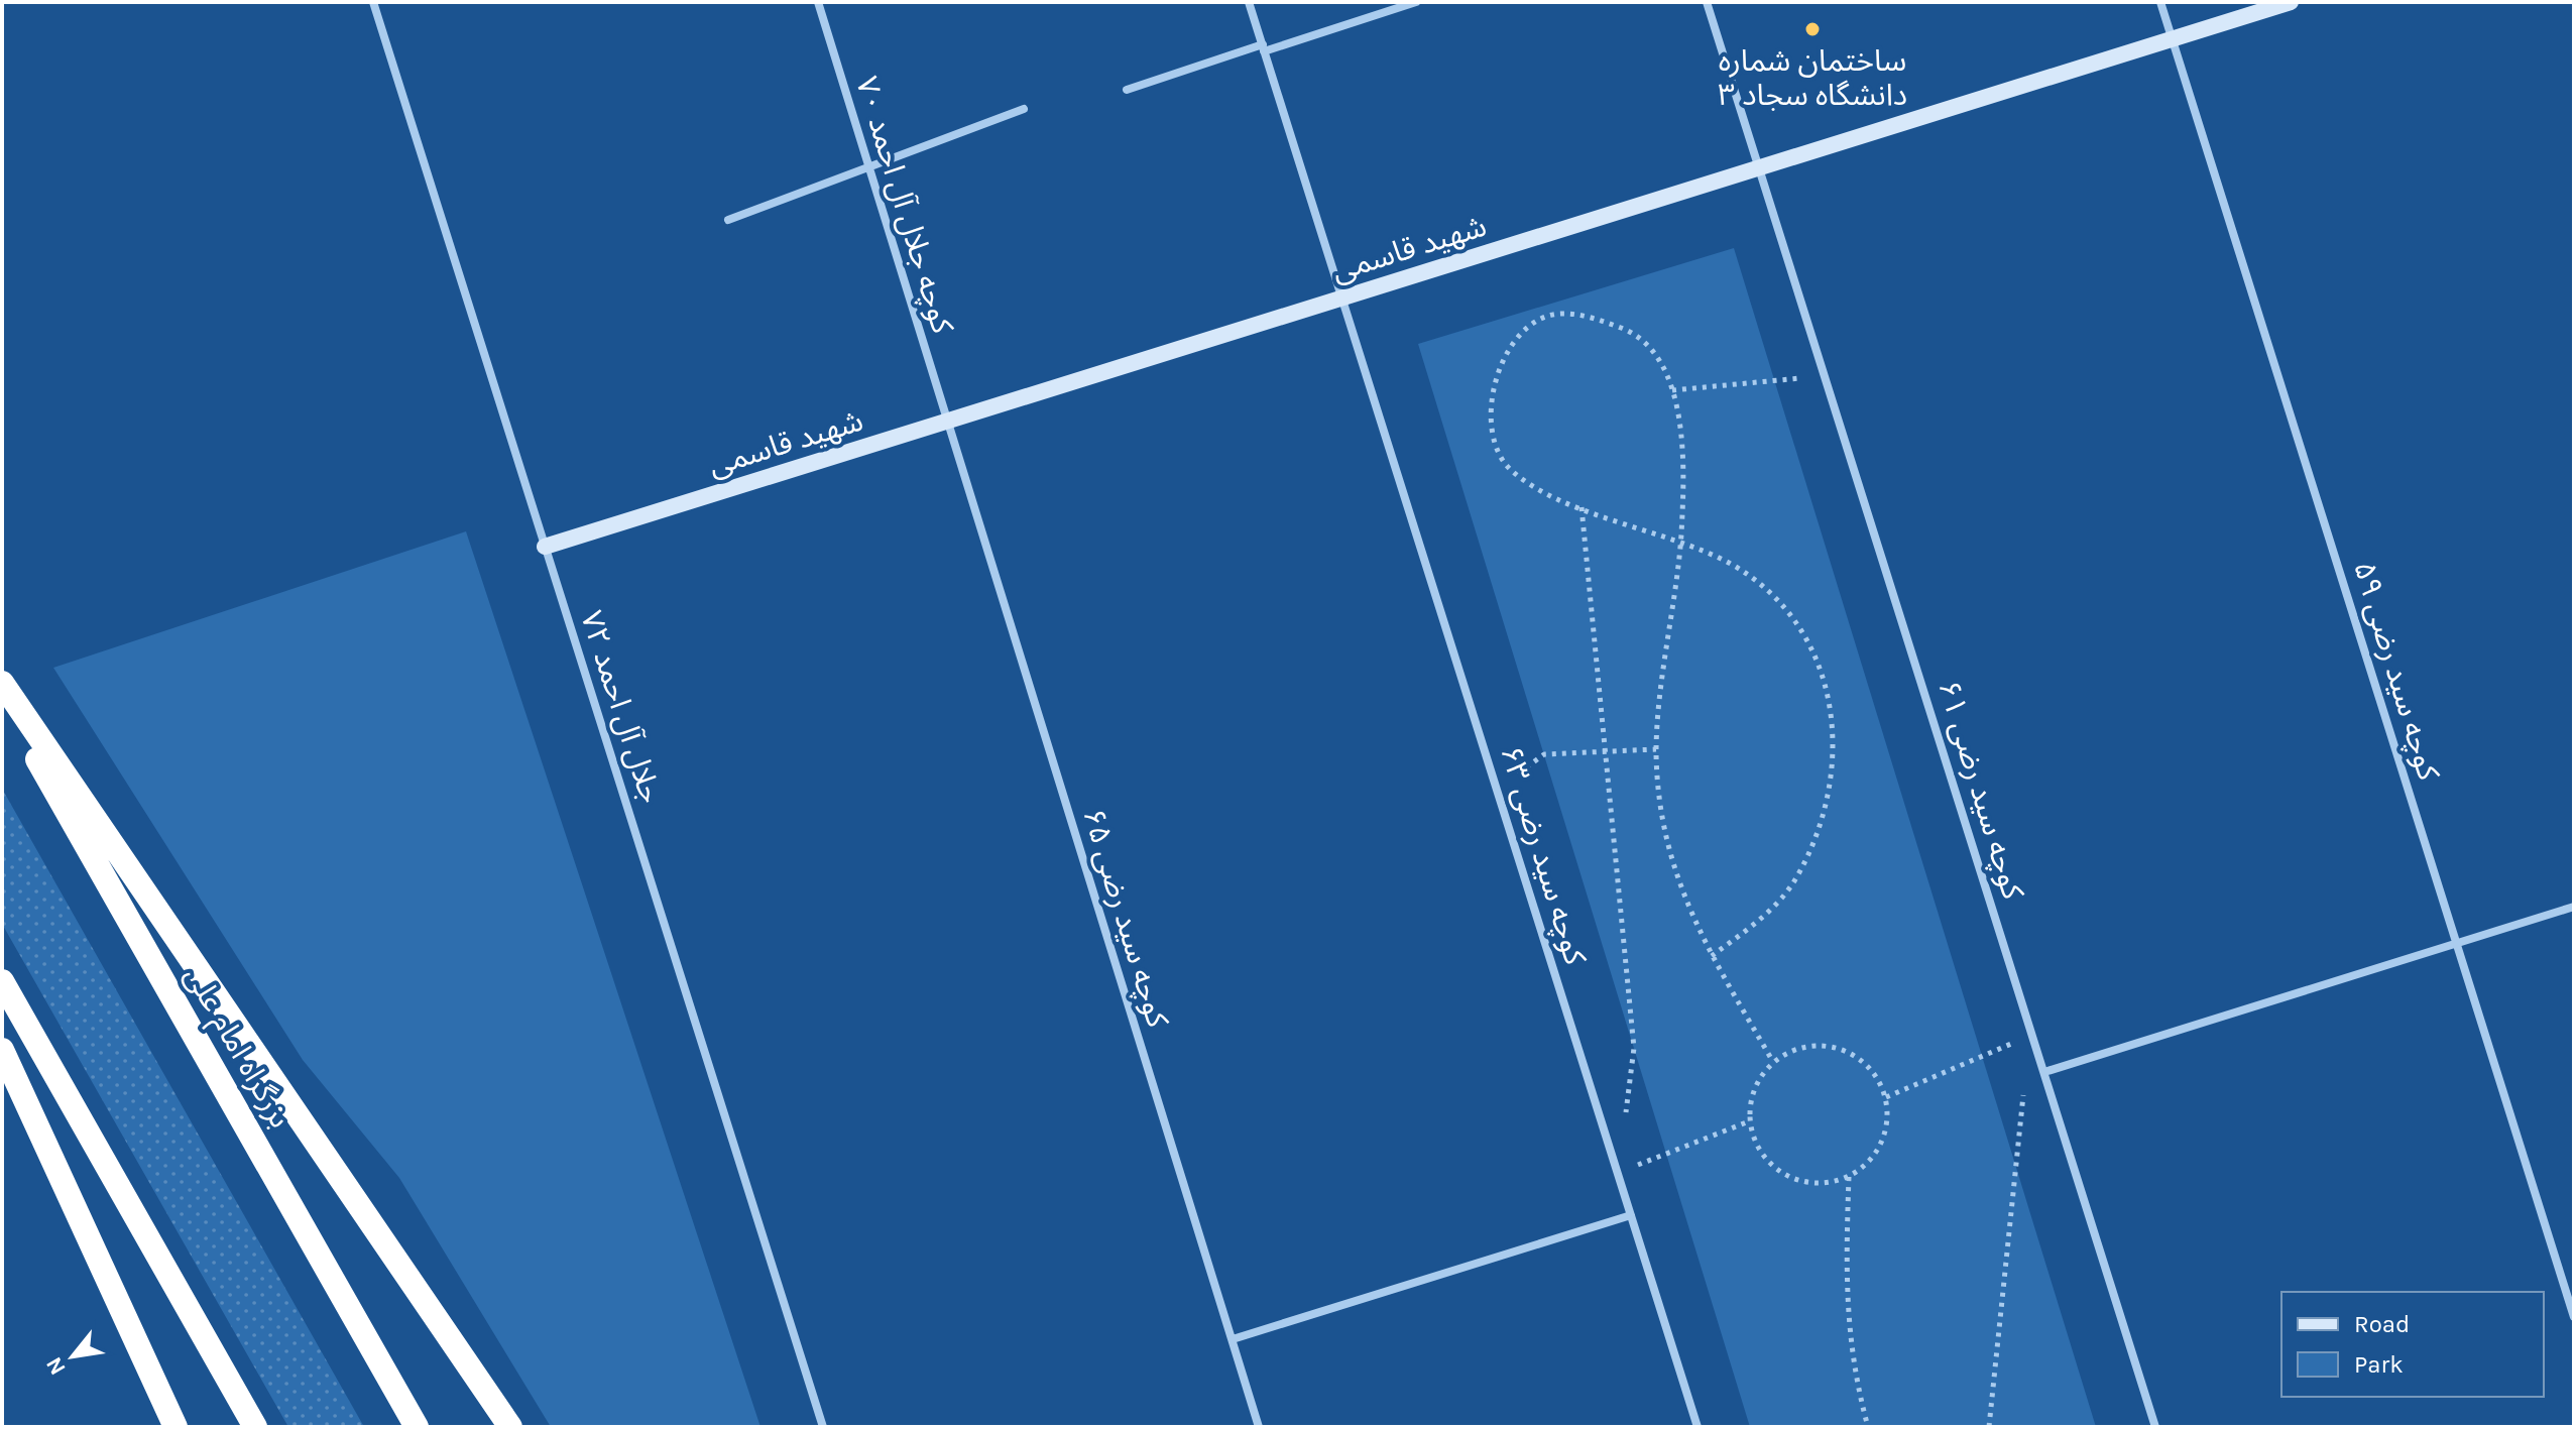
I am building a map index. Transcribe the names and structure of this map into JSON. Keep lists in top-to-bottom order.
{
  "streets": {
    "highway": ["بزرگراه امام علی"],
    "street": [
      "کوچه جلال آل احمد ۷۰",
      "شهید قاسمی",
      "کوچه سید رضی ۵۹",
      "جلال آل احمد ۷۲",
      "کوچه سید رضی ۶۱",
      "کوچه سید رضی ۶۳",
      "کوچه سید رضی ۶۵"
    ]
  },
  "crossings": [
    ["کوچه جلال آل احمد ۷۰", "شهید قاسمی"],
    ["کوچه جلال آل احمد ۷۰", "کوچه سید رضی ۶۵"],
    ["شهید قاسمی", "کوچه سید رضی ۵۹"],
    ["شهید قاسمی", "جلال آل احمد ۷۲"],
    ["شهید قاسمی", "کوچه سید رضی ۶۱"],
    ["شهید قاسمی", "کوچه سید رضی ۶۳"],
    ["شهید قاسمی", "کوچه سید رضی ۶۵"]
  ],
  "places": ["ساختمان شماره ۳ دانشگاه سجاد"],
  "legend": ["Road", "Park"],
  "north": "bottom left"
}
